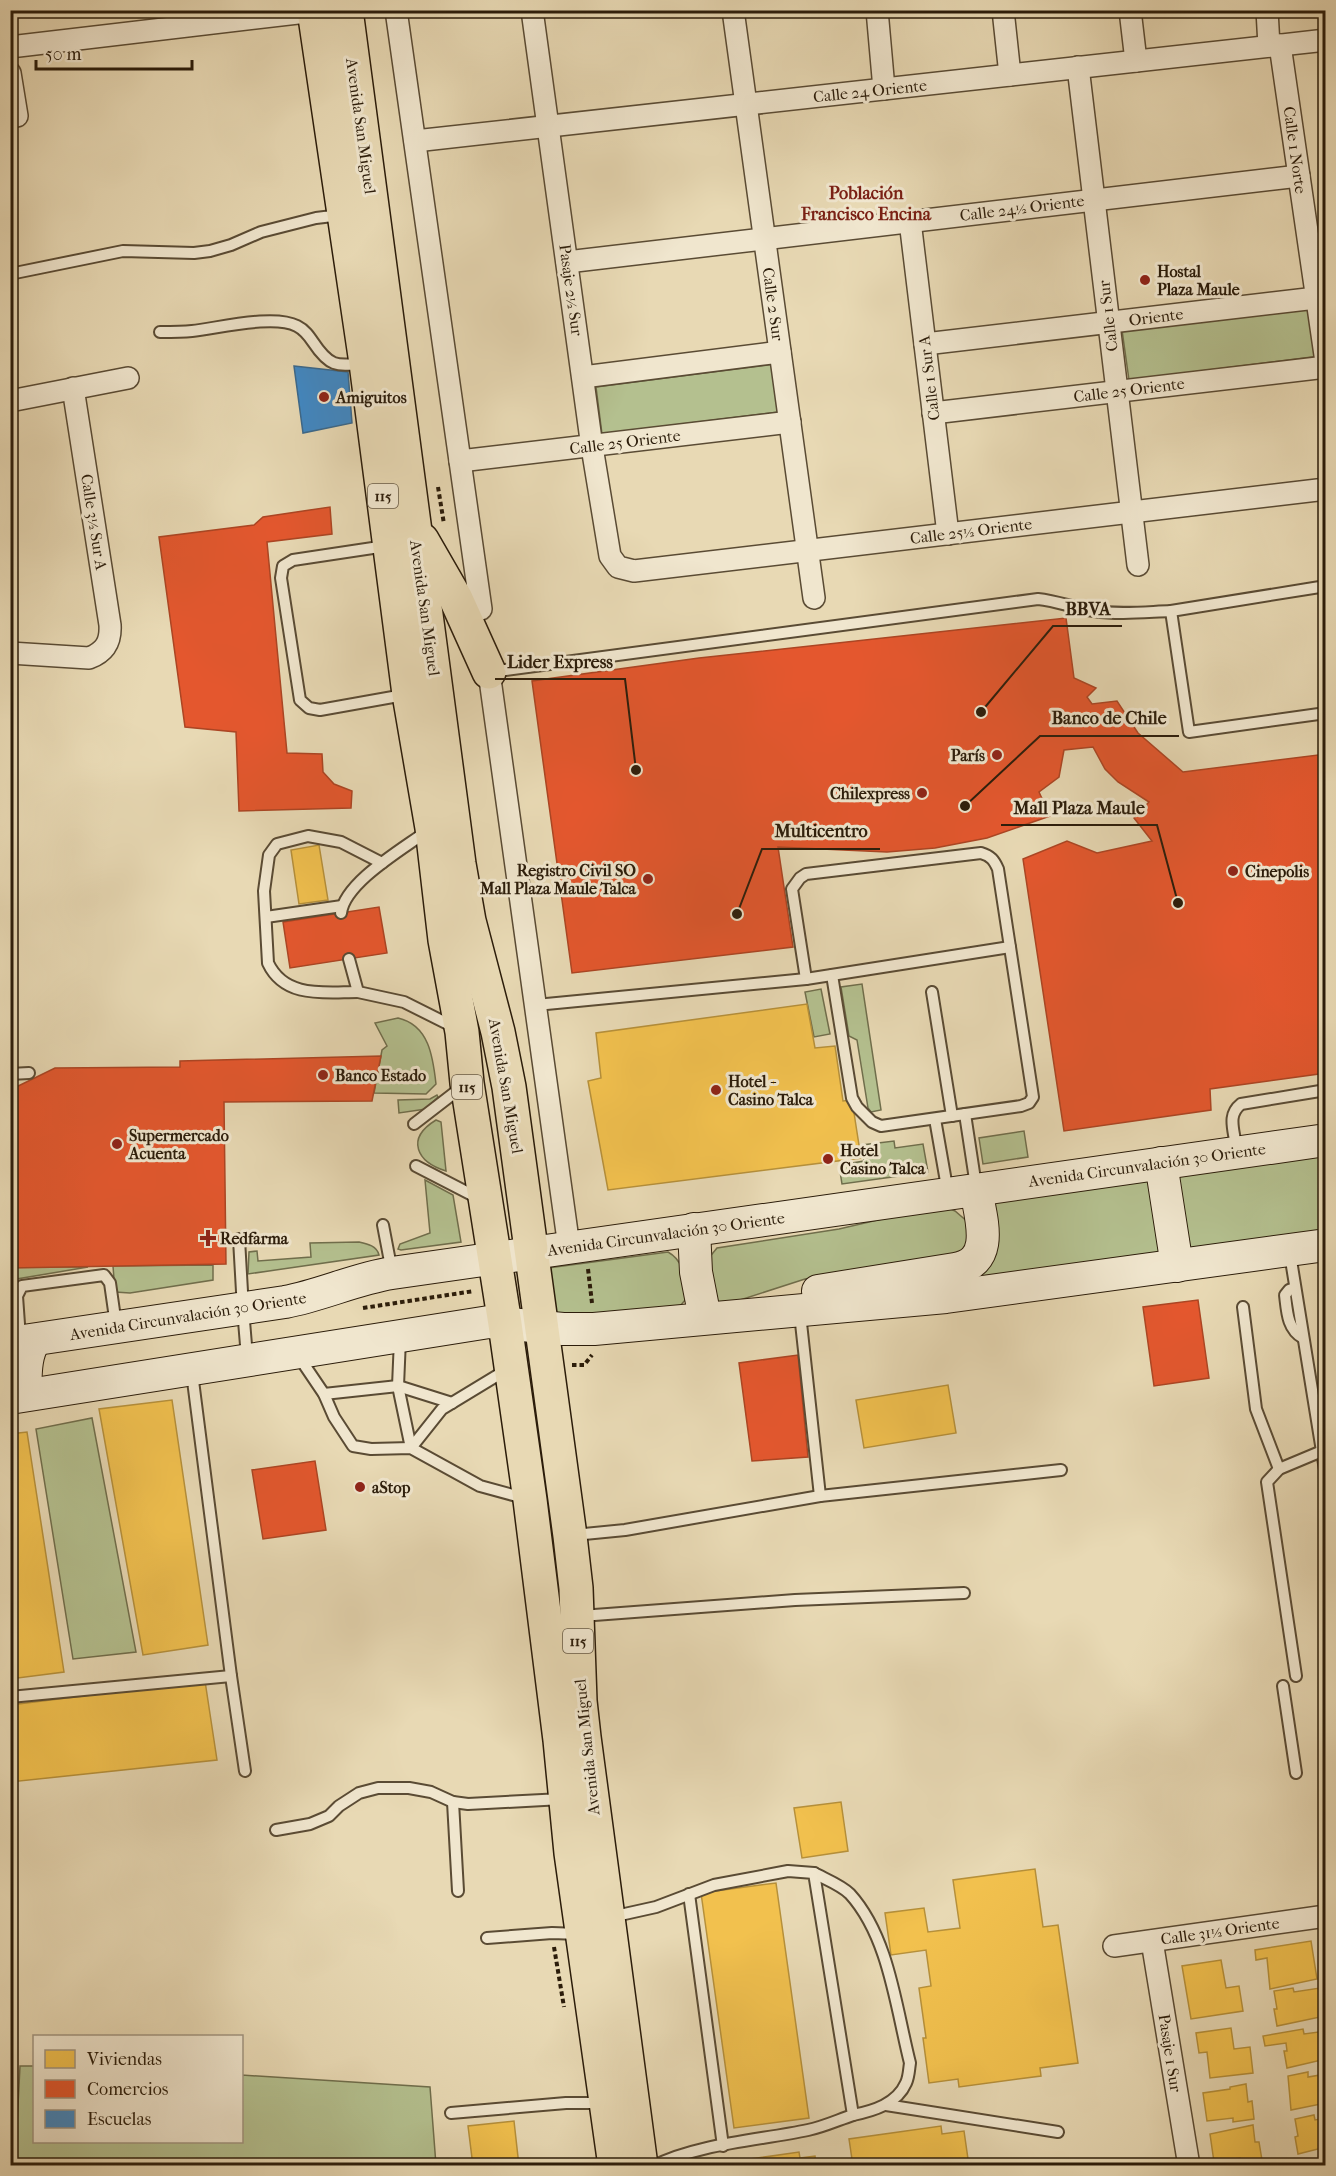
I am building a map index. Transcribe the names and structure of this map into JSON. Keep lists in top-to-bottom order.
{
  "streets": {
    "highway": ["Avenida San Miguel", "115"],
    "main road": ["Avenida Circunvalación 30 Oriente"],
    "street": [
      "Calle 24 Oriente",
      "Calle 1 Norte",
      "Calle 24½ Oriente",
      "Pasaje 2½ Sur",
      "Calle 2 Sur",
      "Calle 1 Sur",
      "Oriente",
      "Calle 1 Sur A",
      "Calle 25 Oriente",
      "Calle 3½ Sur A",
      "Calle 25½ Oriente",
      "Calle 31½ Oriente",
      "Pasaje 1 Sur"
    ]
  },
  "crossings": [
    ["Calle 24 Oriente", "Calle 1 Norte"],
    ["Calle 24 Oriente", "Pasaje 2½ Sur"],
    ["Calle 24 Oriente", "Calle 2 Sur"],
    ["Calle 24 Oriente", "Calle 1 Sur"],
    ["Avenida San Miguel", "Avenida Circunvalación 30 Oriente"],
    ["Calle 1 Norte", "Calle 24½ Oriente"],
    ["Calle 1 Norte", "Oriente"],
    ["Calle 24½ Oriente", "Pasaje 2½ Sur"],
    ["Calle 24½ Oriente", "Calle 2 Sur"],
    ["Calle 24½ Oriente", "Calle 1 Sur"],
    ["Calle 24½ Oriente", "Calle 1 Sur A"],
    ["Pasaje 2½ Sur", "Calle 25 Oriente"],
    ["Pasaje 2½ Sur", "Calle 25½ Oriente"],
    ["Calle 2 Sur", "Calle 25 Oriente"],
    ["Calle 2 Sur", "Calle 25½ Oriente"],
    ["Calle 1 Sur", "Oriente"],
    ["Calle 1 Sur", "Calle 25 Oriente"],
    ["Calle 1 Sur", "Calle 25½ Oriente"],
    ["Oriente", "Calle 1 Sur A"],
    ["Calle 1 Sur A", "Calle 25 Oriente"],
    ["Calle 1 Sur A", "Calle 25½ Oriente"],
    ["Calle 31½ Oriente", "Pasaje 1 Sur"]
  ],
  "districts": ["Población Francisco Encina"],
  "places": {
    "other": [
      "Hostal Plaza Maule",
      "Amiguitos",
      "BBVA",
      "París",
      "Lider Express",
      "Chilexpress",
      "Banco de Chile",
      "Cinepolis",
      "Registro Civil SO Mall Plaza Maule Talca",
      "Mall Plaza Maule",
      "Multicentro",
      "Banco Estado",
      "Hotel - Casino Talca",
      "Supermercado Acuenta",
      "Hotel Casino Talca",
      "aStop"
    ],
    "health": ["Redfarma"]
  },
  "legend": ["Viviendas", "Comercios", "Escuelas"],
  "scale_bar": "50 m"
}
